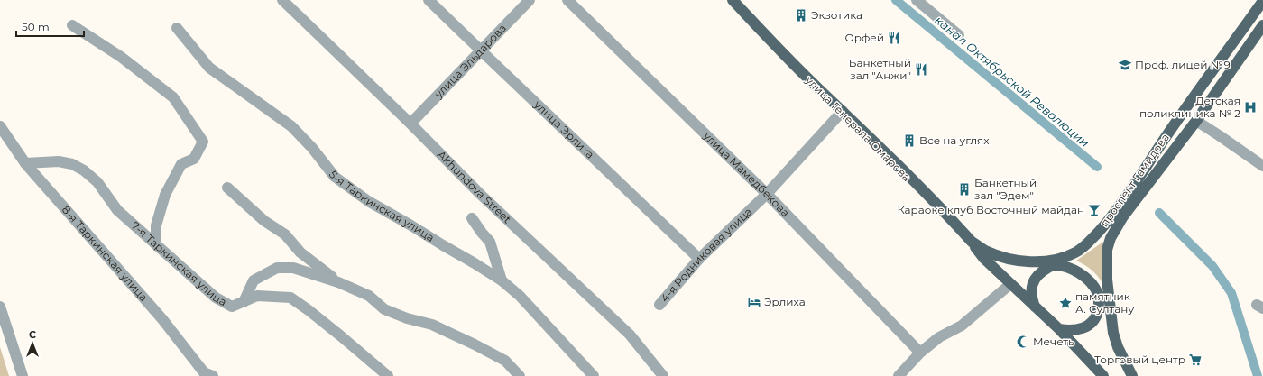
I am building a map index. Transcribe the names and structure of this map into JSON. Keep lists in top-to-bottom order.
{
  "streets": {
    "main road": ["улица Генерала Омарова", "проспект Гамидова"],
    "street": [
      "улица Эльдарова",
      "улица Эрлиха",
      "улица Мамедбекова",
      "Akhundova Street",
      "5-я Таркинская улица",
      "8-я Таркинская улица",
      "4-я Родниковая улица",
      "7-я Таркинская улица"
    ]
  },
  "crossings": [
    ["улица Эльдарова", "улица Эрлиха"],
    ["улица Эльдарова", "Akhundova Street"],
    ["улица Генерала Омарова", "проспект Гамидова"],
    ["улица Генерала Омарова", "4-я Родниковая улица"],
    ["улица Эрлиха", "4-я Родниковая улица"],
    ["улица Мамедбекова", "4-я Родниковая улица"],
    ["8-я Таркинская улица", "7-я Таркинская улица"]
  ],
  "water": ["канал Октябрьской Революции"],
  "places": {
    "building": ["Экзотика", "Все на углях", "Банкетный зал \"Эдем\""],
    "restaurant": ["Орфей", "Банкетный зал \"Анжи\""],
    "school or university": ["Проф. лицей №9"],
    "hospital": ["Детская поликлиника № 2"],
    "bar": ["Караоке клуб Восточный майдан"],
    "hotel": ["Эрлиха"],
    "place": ["памятник А. Султану"],
    "mosque": ["Мечеть"],
    "supermarket": ["Торговый центр"]
  },
  "scale_bar": "50 m",
  "north": "top"
}
